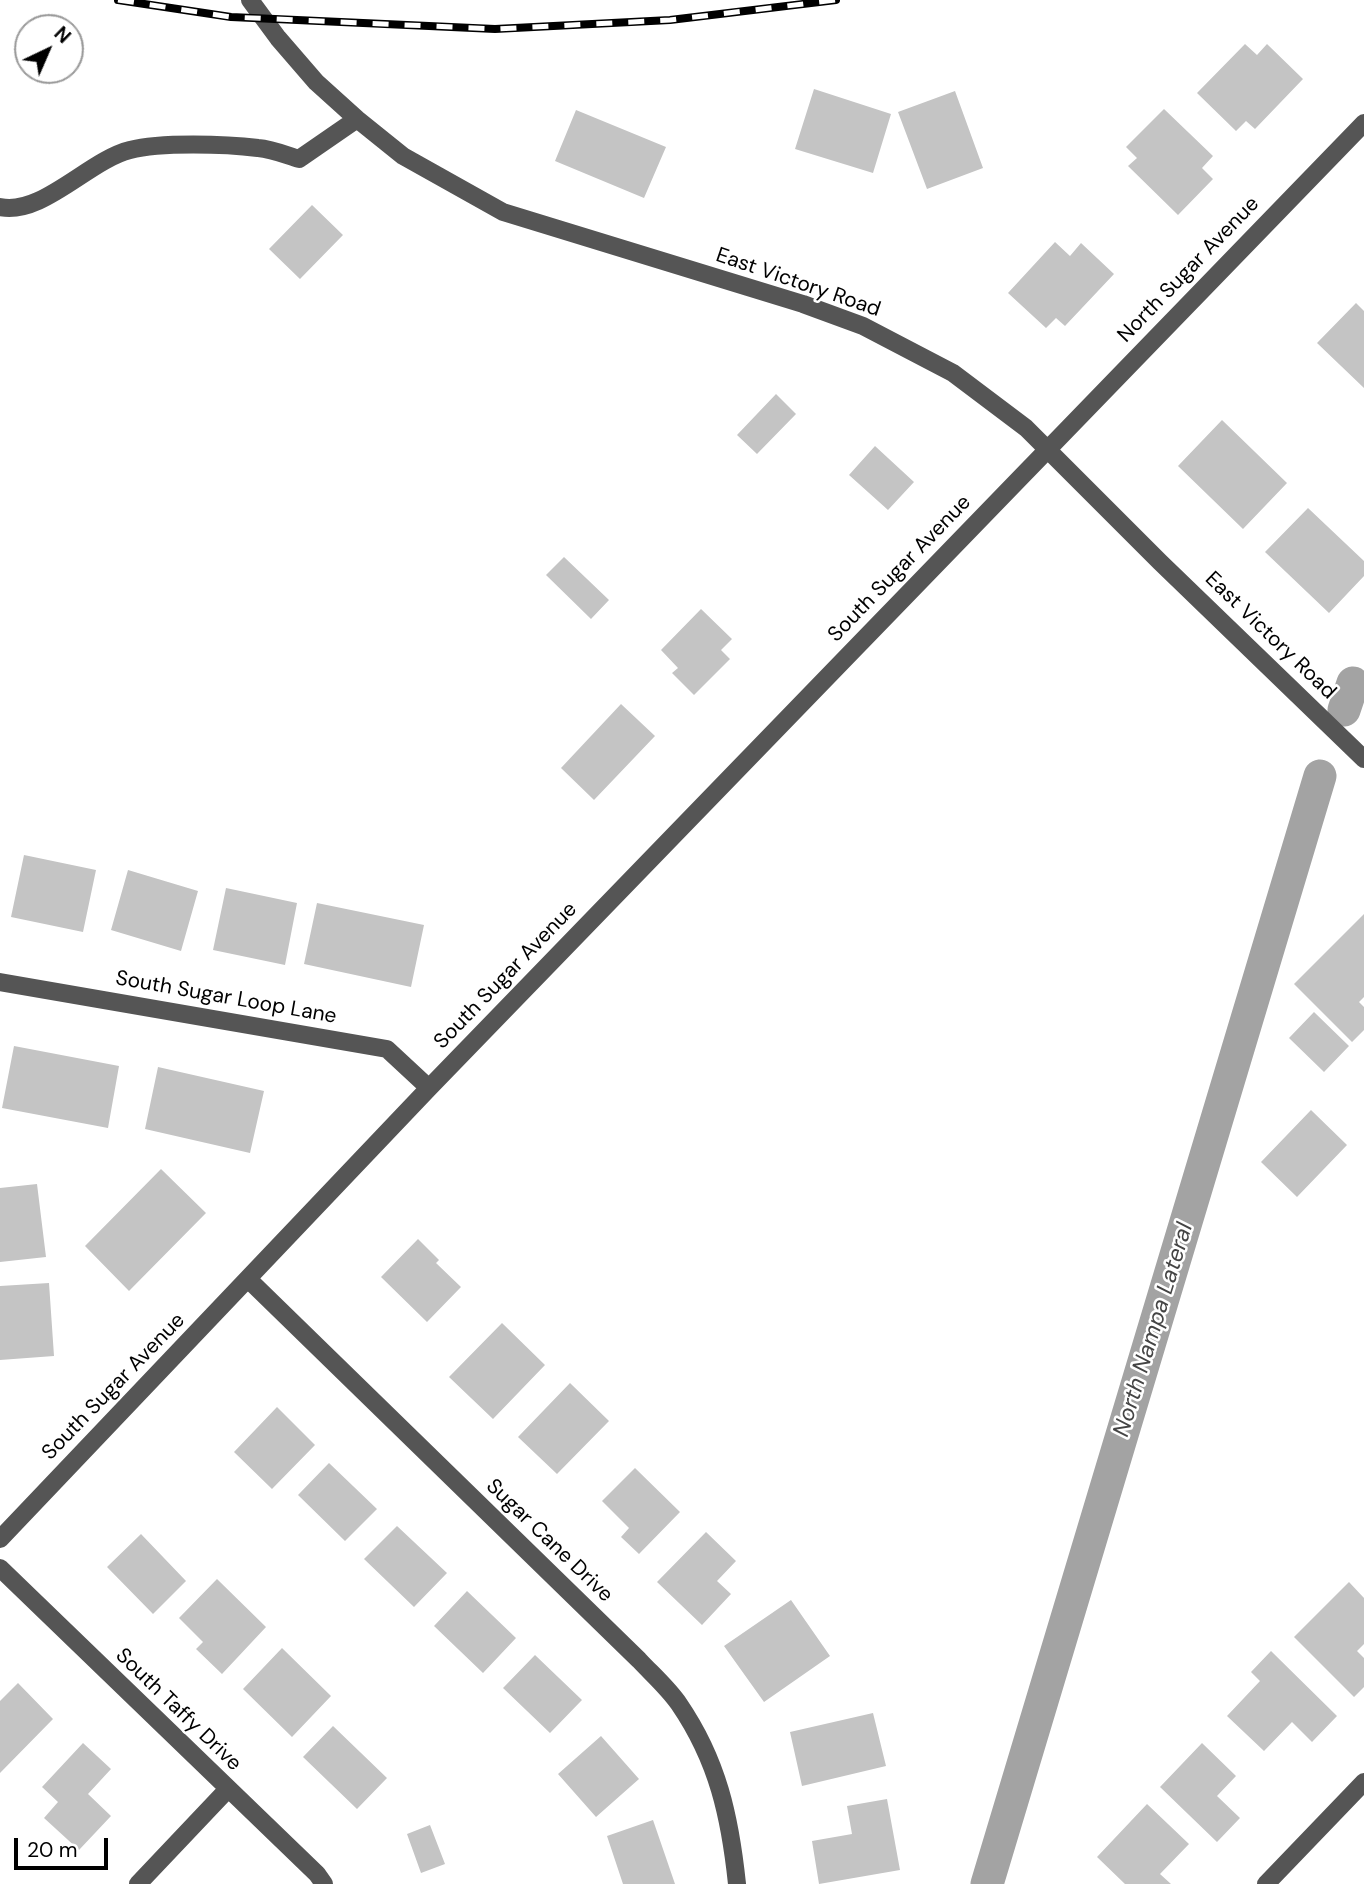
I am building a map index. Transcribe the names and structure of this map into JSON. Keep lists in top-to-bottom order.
{
  "streets": {
    "street": [
      "North Sugar Avenue",
      "East Victory Road",
      "South Sugar Avenue",
      "South Sugar Loop Lane",
      "Sugar Cane Drive",
      "South Taffy Drive"
    ]
  },
  "crossings": [
    ["North Sugar Avenue", "East Victory Road"],
    ["North Sugar Avenue", "South Sugar Avenue"],
    ["East Victory Road", "South Sugar Avenue"],
    ["South Sugar Avenue", "South Sugar Loop Lane"],
    ["South Sugar Avenue", "Sugar Cane Drive"]
  ],
  "water": ["North Nampa Lateral"],
  "scale_bar": "20 m",
  "north": "top right"
}
